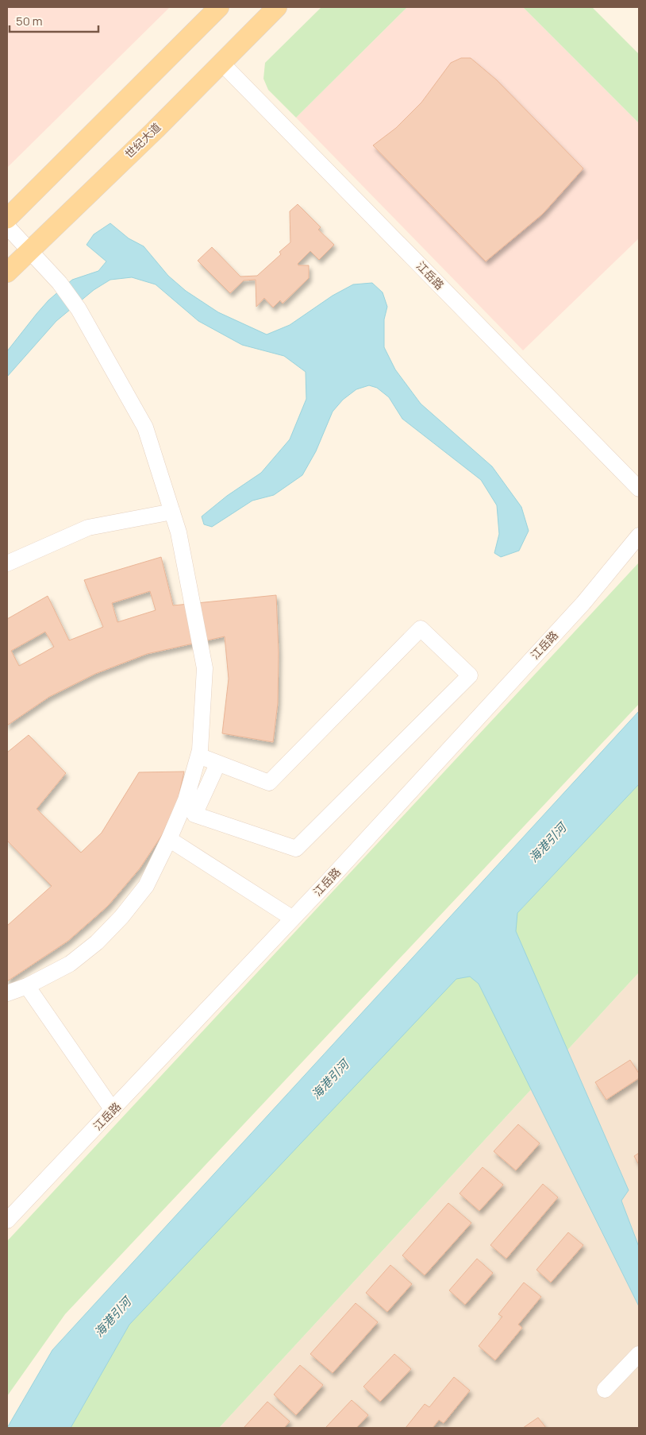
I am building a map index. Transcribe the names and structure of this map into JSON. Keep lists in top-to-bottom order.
{
  "streets": {
    "main road": ["世纪大道"],
    "street": ["江岳路"]
  },
  "crossings": [
    ["世纪大道", "江岳路"]
  ],
  "water": ["海港引河"],
  "scale_bar": "50 m"
}
